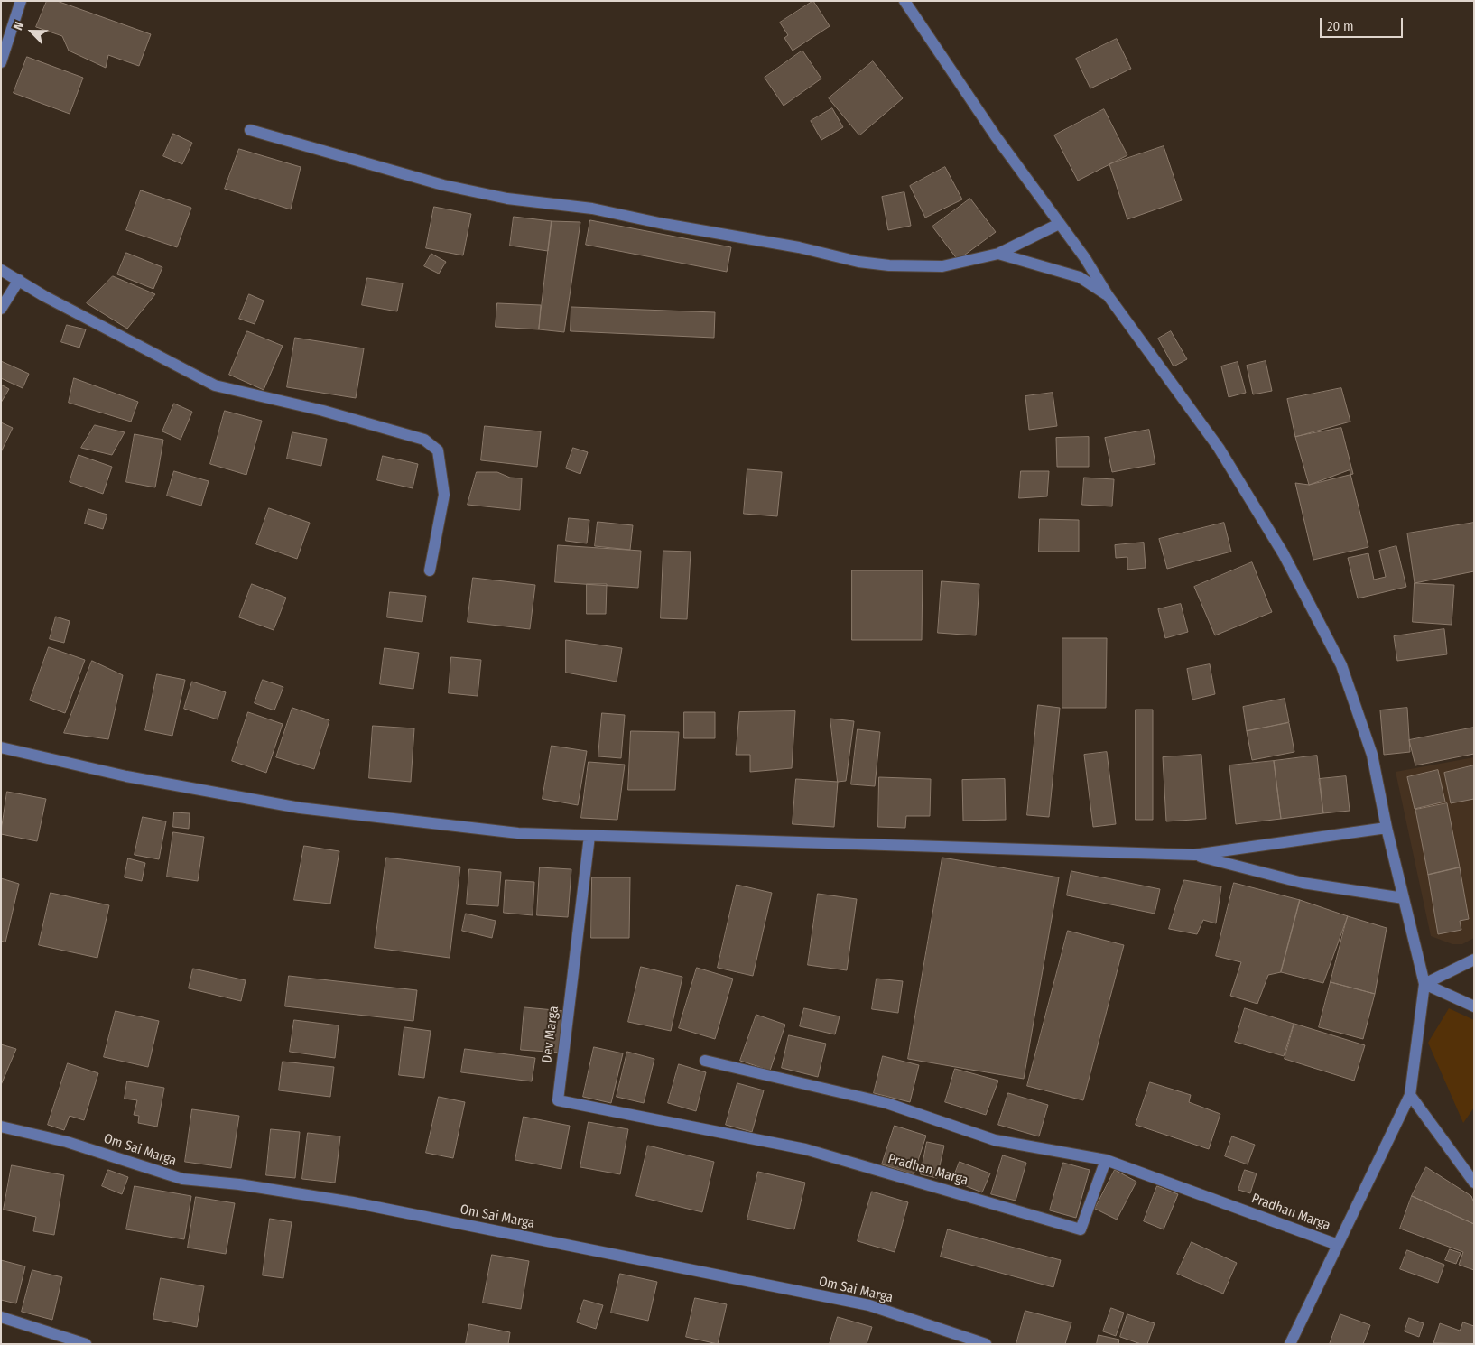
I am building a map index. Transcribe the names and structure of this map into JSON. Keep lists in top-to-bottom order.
{
  "streets": {
    "street": ["Dev Marga", "Om Sai Marga", "Pradhan Marga"]
  },
  "crossings": [
    ["Dev Marga", "Pradhan Marga"]
  ],
  "scale_bar": "20 m",
  "north": "top left"
}
